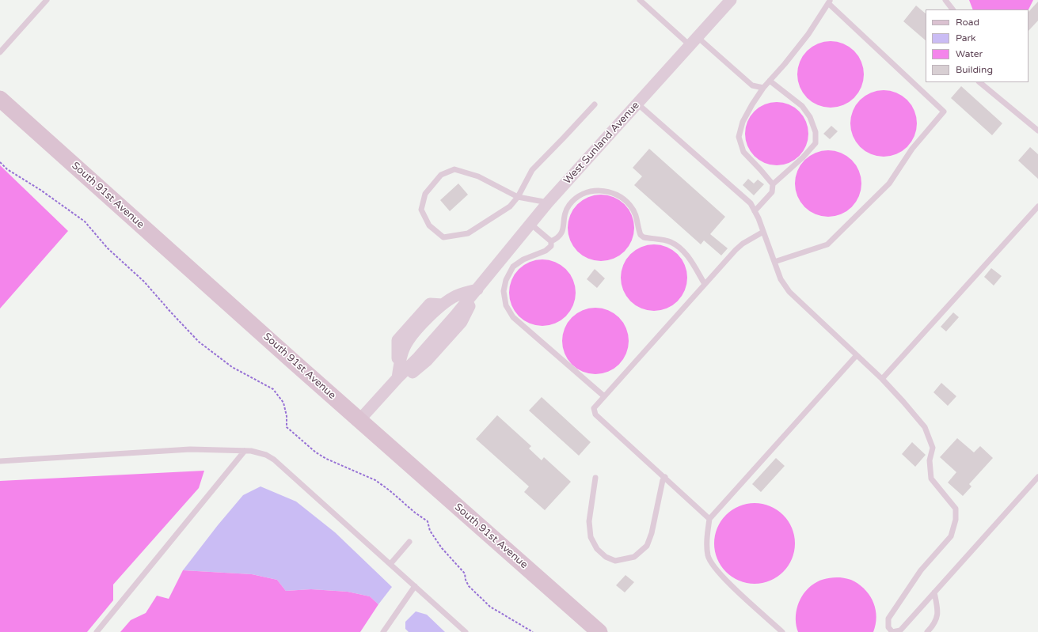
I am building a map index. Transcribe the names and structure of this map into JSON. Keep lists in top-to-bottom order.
{
  "streets": {
    "main road": ["South 91st Avenue"],
    "street": ["West Sunland Avenue"]
  },
  "crossings": [
    ["West Sunland Avenue", "South 91st Avenue"]
  ],
  "legend": [
    "Road",
    "Park",
    "Water",
    "Building"
  ]
}
